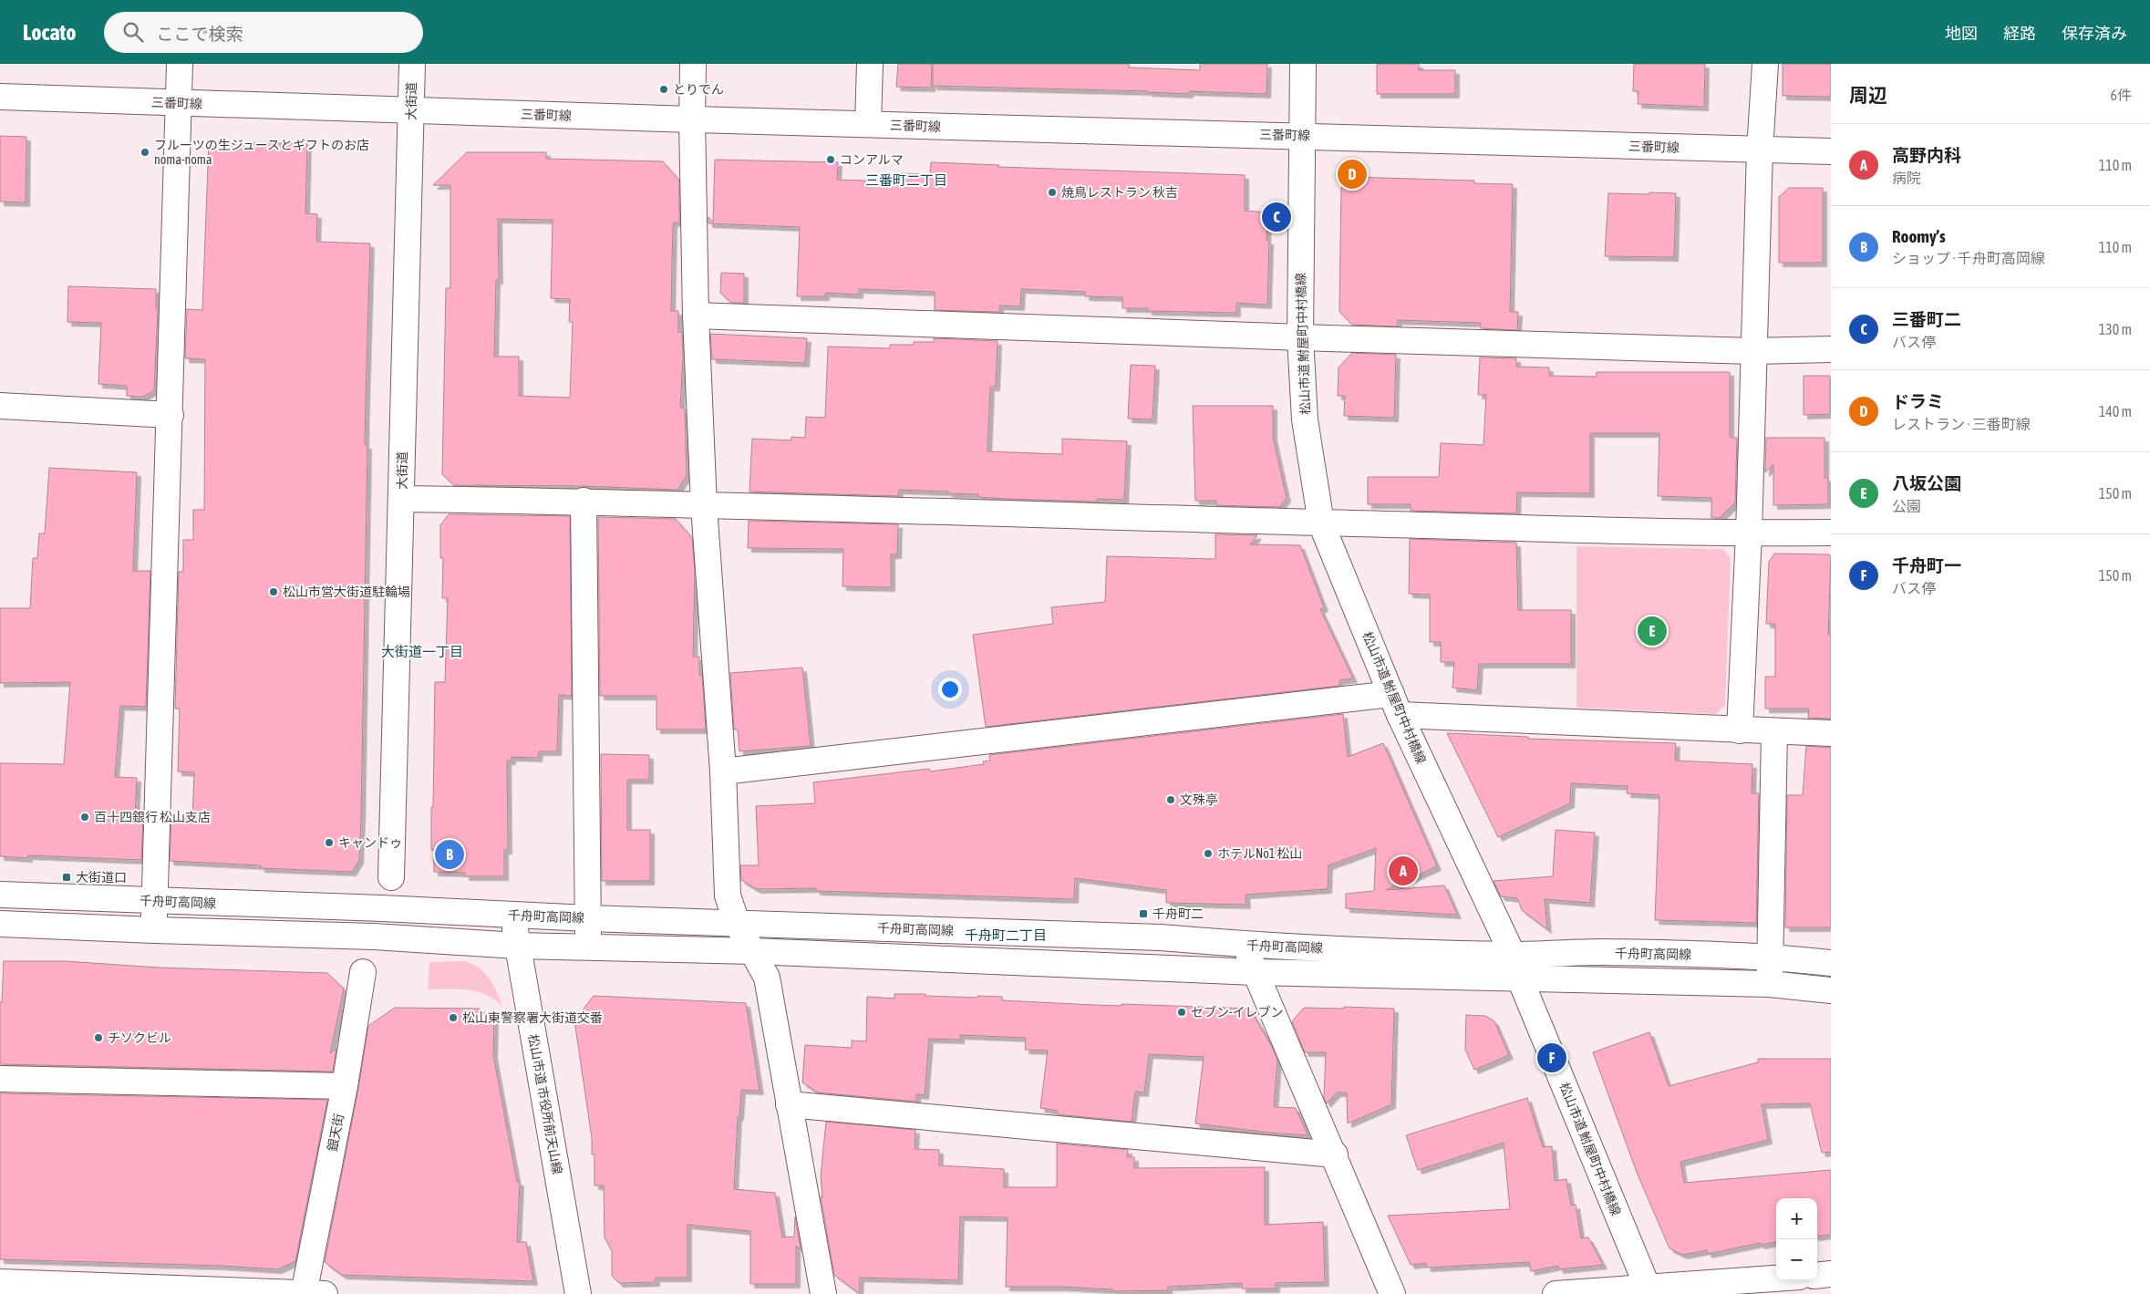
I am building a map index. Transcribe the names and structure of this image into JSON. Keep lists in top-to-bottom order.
{
  "streets": {
    "street": [
      "大街道",
      "三番町線",
      "松山市道 鮒屋町中村橋線",
      "千舟町高岡線",
      "松山市道 市役所前天山線",
      "銀天街"
    ]
  },
  "crossings": [
    ["大街道", "三番町線"],
    ["三番町線", "松山市道 鮒屋町中村橋線"],
    ["松山市道 鮒屋町中村橋線", "千舟町高岡線"],
    ["千舟町高岡線", "松山市道 市役所前天山線"]
  ],
  "districts": ["三番町二丁目", "大街道一丁目", "千舟町二丁目"],
  "places": {
    "other": [
      "とりでん",
      "フルーツの生ジュースとギフトのお店 noma-noma",
      "コンアルマ",
      "焼鳥レストラン 秋吉",
      "松山市営大街道駐輪場",
      "文殊亭",
      "百十四銀行 松山支店",
      "キャンドゥ",
      "ホテルNo1 松山",
      "セブン-イレブン",
      "松山東警察署大街道交番",
      "チソクビル"
    ],
    "transit": ["大街道口", "千舟町二"]
  },
  "page": {
    "header": "Locato",
    "search": "ここで検索",
    "nav": ["地図", "経路", "保存済み"],
    "heading": ["周辺", "6件"],
    "list": [
      {
        "mark": "A",
        "name": "高野内科",
        "note": "病院",
        "value": "110 m"
      },
      {
        "mark": "B",
        "name": "Roomy’s",
        "note": "ショップ · 千舟町高岡線",
        "value": "110 m"
      },
      {
        "mark": "C",
        "name": "三番町二",
        "note": "バス停",
        "value": "130 m"
      },
      {
        "mark": "D",
        "name": "ドラミ",
        "note": "レストラン · 三番町線",
        "value": "140 m"
      },
      {
        "mark": "E",
        "name": "八坂公園",
        "note": "公園",
        "value": "150 m"
      },
      {
        "mark": "F",
        "name": "千舟町一",
        "note": "バス停",
        "value": "150 m"
      }
    ],
    "pins": [
      "D",
      "C",
      "E",
      "B",
      "A",
      "F"
    ],
    "map_buttons": ["+", "−"]
  }
}
